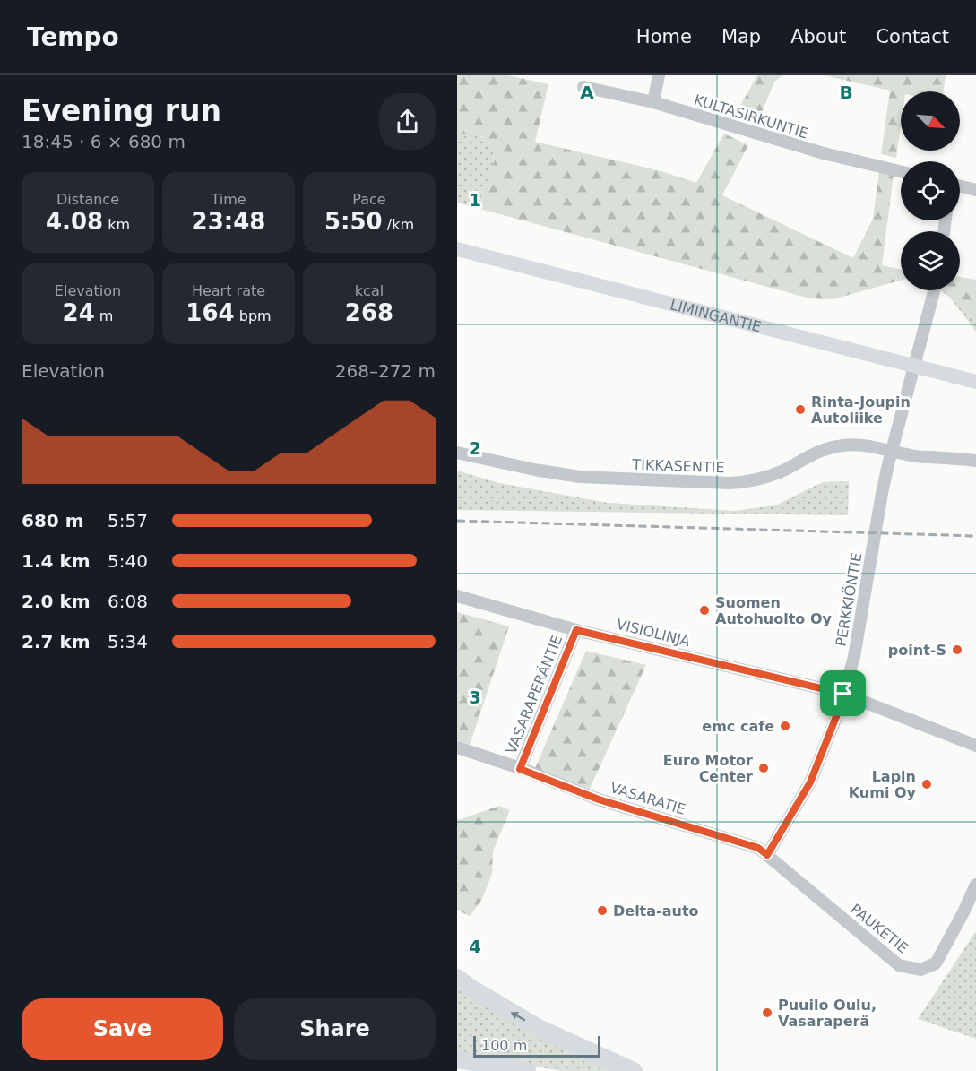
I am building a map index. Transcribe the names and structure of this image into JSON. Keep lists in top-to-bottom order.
{
  "streets": {
    "main road": ["LIMINGANTIE"],
    "street": [
      "KULTASIRKUNTIE",
      "TIKKASENTIE",
      "PERKKIÖNTIE",
      "VISIOLINJA",
      "VASARAPERÄNTIE",
      "VASARATIE",
      "PAUKETIE"
    ]
  },
  "crossings": [
    ["LIMINGANTIE", "PERKKIÖNTIE"],
    ["TIKKASENTIE", "PERKKIÖNTIE"],
    ["PERKKIÖNTIE", "VISIOLINJA"],
    ["PERKKIÖNTIE", "VASARATIE"],
    ["PERKKIÖNTIE", "PAUKETIE"],
    ["VISIOLINJA", "VASARAPERÄNTIE"],
    ["VASARAPERÄNTIE", "VASARATIE"],
    ["VASARATIE", "PAUKETIE"]
  ],
  "places": [
    "Rinta-Joupin Autoliike",
    "Suomen Autohuolto Oy",
    "point-S",
    "emc cafe",
    "Euro Motor Center",
    "Lapin Kumi Oy",
    "Delta-auto",
    "Puuilo Oulu, Vasaraperä"
  ],
  "scale_bar": "100 m",
  "north": "bottom right",
  "page": {
    "header": "Tempo",
    "nav": [
      "Home",
      "Map",
      "About",
      "Contact"
    ],
    "heading": ["Evening run", "18:45 · 6 × 680 m"],
    "stats": [
      ["Distance", "4.08 km"],
      ["Time", "23:48"],
      ["Pace", "5:50 /km"],
      ["Elevation", "24 m"],
      ["Heart rate", "164 bpm"],
      ["kcal", "268"]
    ],
    "chart": ["Elevation", "268–272 m"],
    "list": [
      {
        "name": "680 m",
        "note": "5:57"
      },
      {
        "name": "1.4 km",
        "note": "5:40"
      },
      {
        "name": "2.0 km",
        "note": "6:08"
      },
      {
        "name": "2.7 km",
        "note": "5:34"
      }
    ],
    "buttons": ["Save", "Share"],
    "scale": "100 m"
  },
  "grid": {
    "columns": ["A", "B"],
    "rows": [
      "1",
      "2",
      "3",
      "4"
    ]
  }
}
